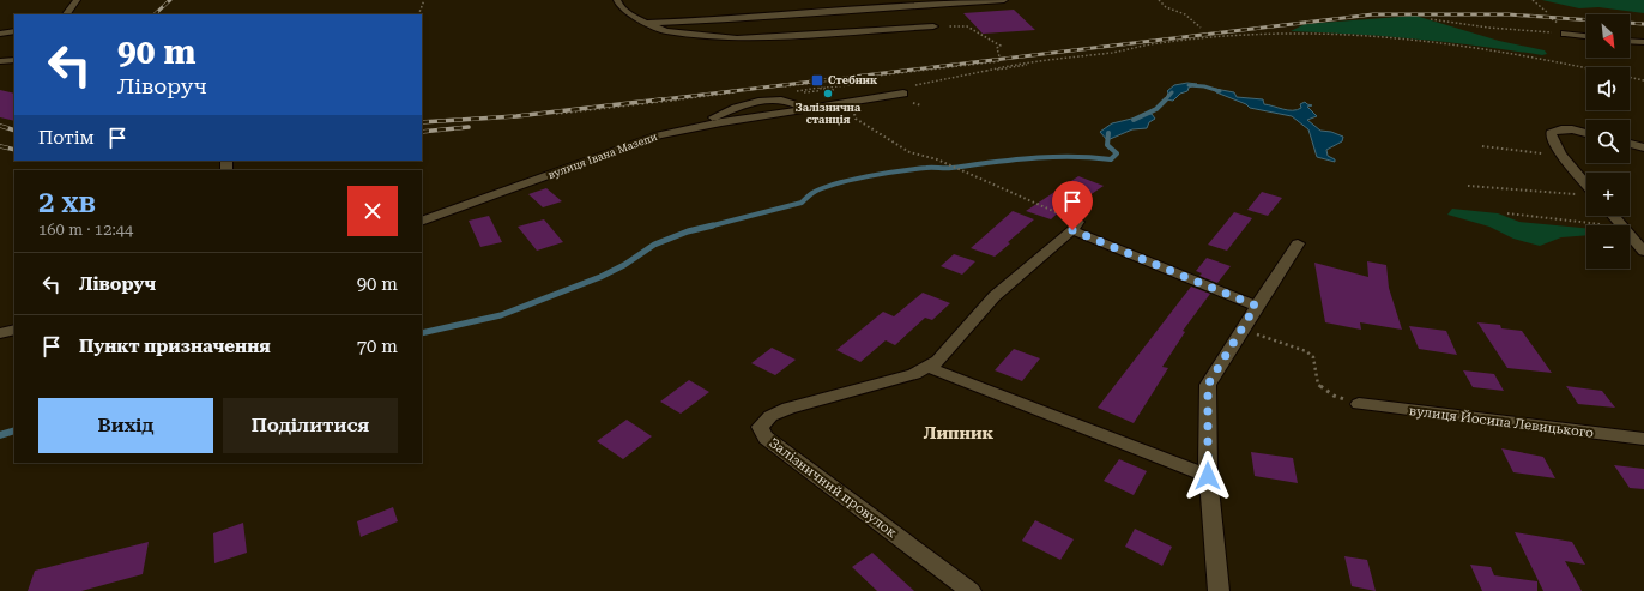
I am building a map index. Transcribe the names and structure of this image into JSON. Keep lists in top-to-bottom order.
{
  "streets": {
    "street": ["вулиця Івана Мазепи", "вулиця Йосипа Левицького", "Залізничний провулок"]
  },
  "districts": ["Липник"],
  "places": {
    "transit": ["Стебник"],
    "other": ["Залізнична станція"]
  },
  "north": "bottom right",
  "page": {
    "map_buttons": ["+", "−"],
    "turn": ["90 m", "Ліворуч"],
    "then": "Потім",
    "heading": ["2 хв", "160 m · 12:44"],
    "list": [
      {
        "name": "Ліворуч",
        "value": "90 m"
      },
      {
        "name": "Пункт призначення",
        "value": "70 m"
      }
    ],
    "buttons": ["Вихід", "Поділитися"]
  }
}
